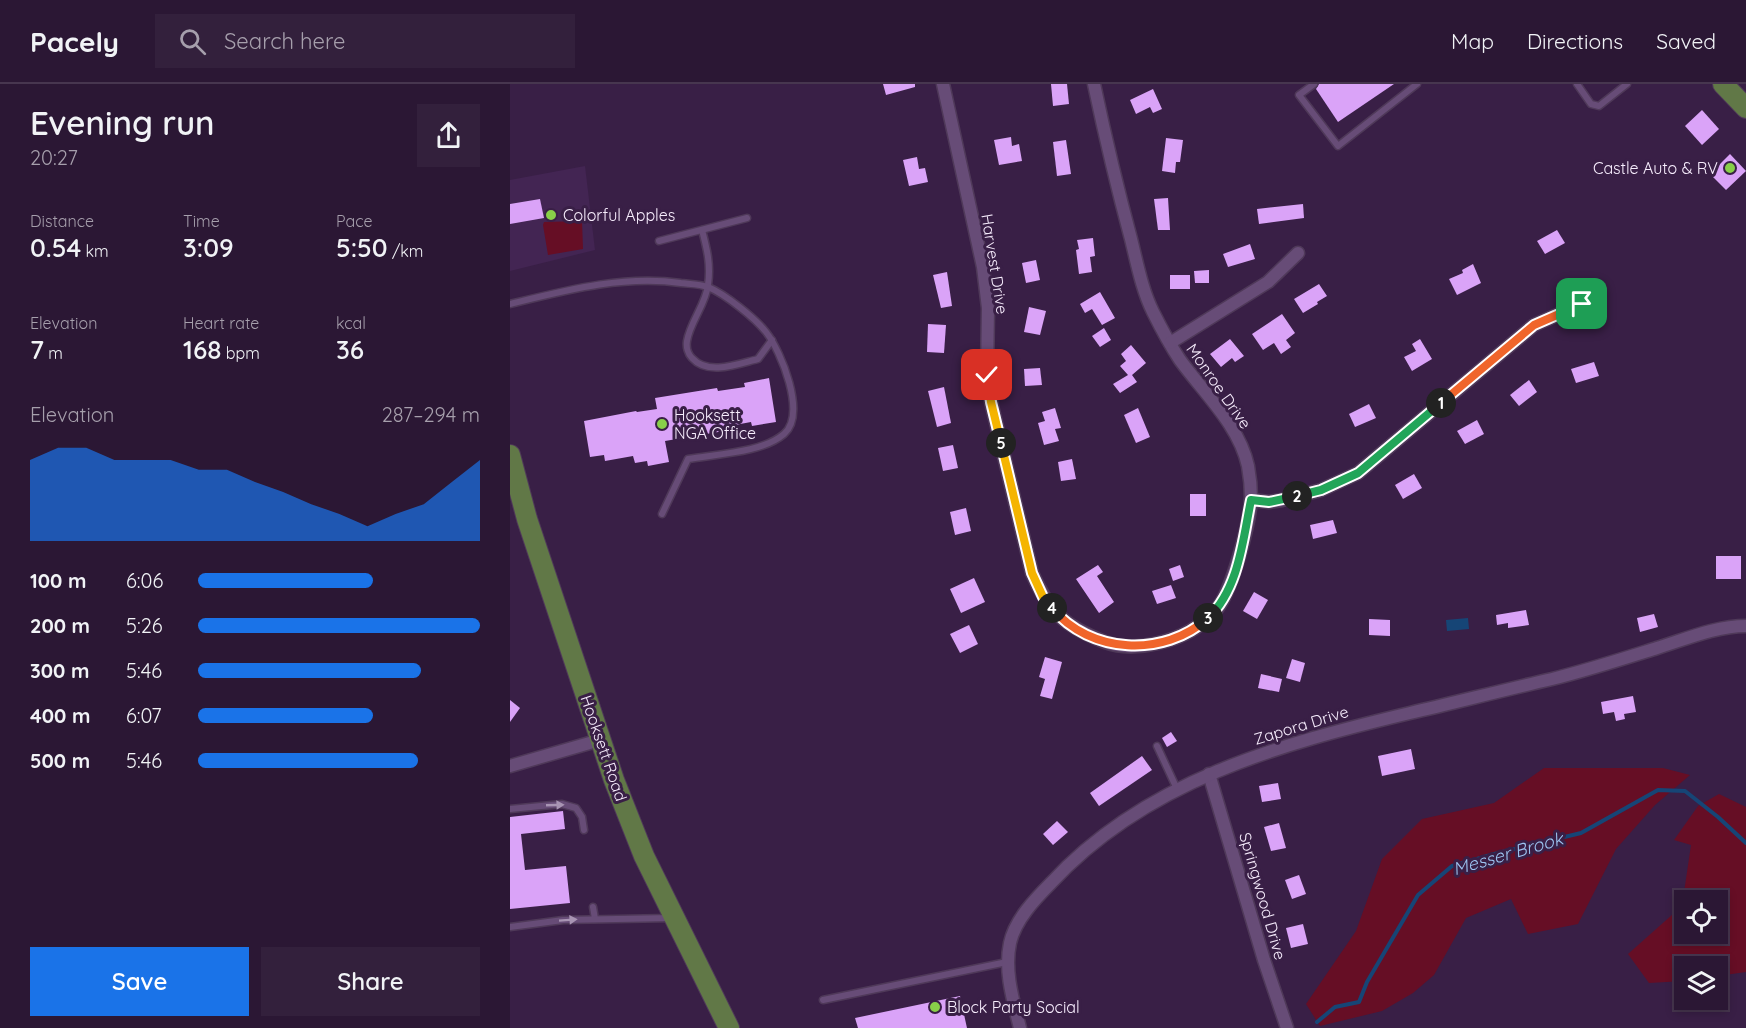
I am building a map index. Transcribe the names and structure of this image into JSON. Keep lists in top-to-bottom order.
{
  "streets": {
    "main road": ["Hooksett Road"],
    "street": [
      "Harvest Drive",
      "Monroe Drive",
      "Zapora Drive",
      "Springwood Drive"
    ]
  },
  "crossings": [
    ["Harvest Drive", "Monroe Drive"],
    ["Zapora Drive", "Springwood Drive"]
  ],
  "water": ["Messer Brook"],
  "places": [
    "Castle Auto & RV",
    "Colorful Apples",
    "Hooksett NGA Office",
    "Block Party Social"
  ],
  "page": {
    "header": "Pacely",
    "search": "Search here",
    "nav": ["Map", "Directions", "Saved"],
    "heading": ["Evening run", "20:27"],
    "stats": [
      ["Distance", "0.54 km"],
      ["Time", "3:09"],
      ["Pace", "5:50 /km"],
      ["Elevation", "7 m"],
      ["Heart rate", "168 bpm"],
      ["kcal", "36"]
    ],
    "pins": [
      "1",
      "5",
      "2",
      "4",
      "3"
    ],
    "chart": ["Elevation", "287–294 m"],
    "list": [
      {
        "name": "100 m",
        "note": "6:06"
      },
      {
        "name": "200 m",
        "note": "5:26"
      },
      {
        "name": "300 m",
        "note": "5:46"
      },
      {
        "name": "400 m",
        "note": "6:07"
      },
      {
        "name": "500 m",
        "note": "5:46"
      }
    ],
    "buttons": ["Save", "Share"]
  }
}
